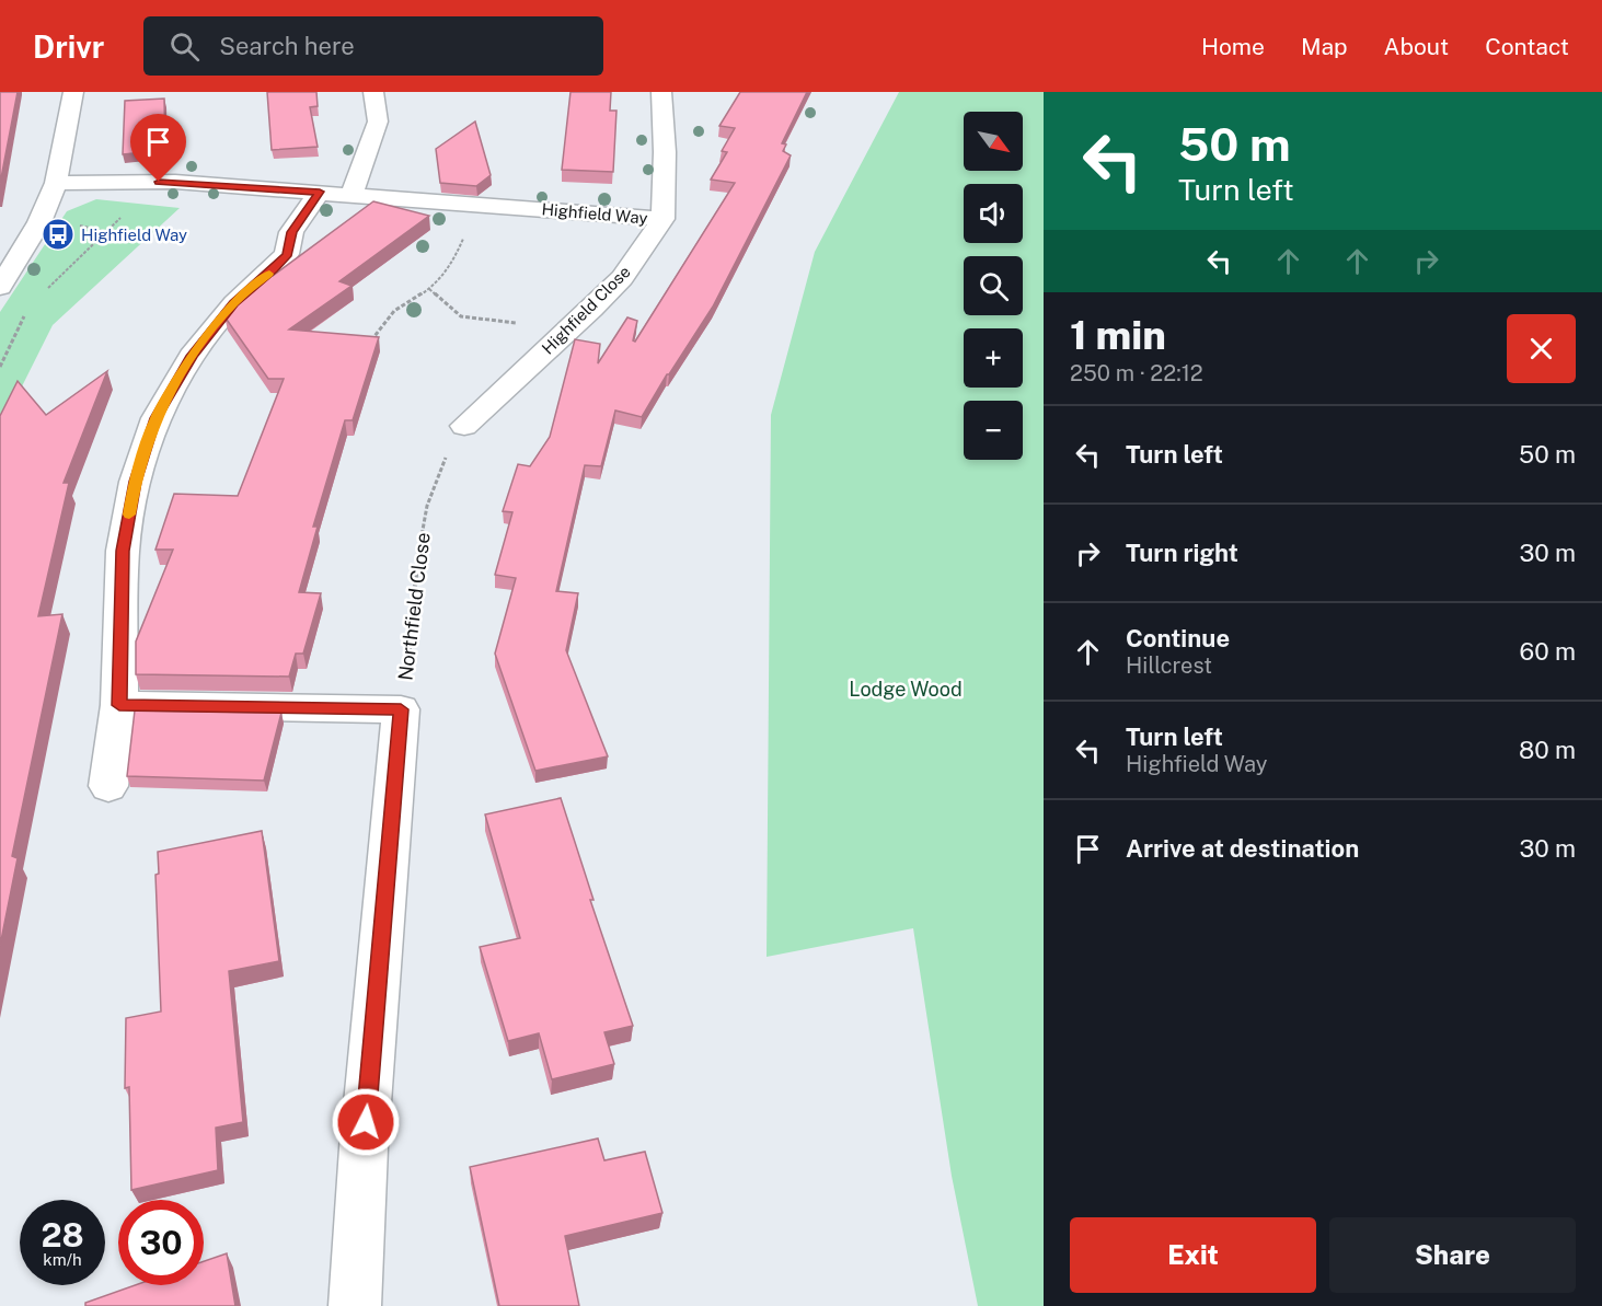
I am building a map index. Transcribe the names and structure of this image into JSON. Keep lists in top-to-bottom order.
{
  "streets": {
    "street": ["Highfield Way", "Highfield Close", "Northfield Close"]
  },
  "crossings": [
    ["Highfield Way", "Highfield Close"],
    ["Highfield Close", "Northfield Close"]
  ],
  "parks": ["Lodge Wood"],
  "places": {
    "bus stop": ["Highfield Way"]
  },
  "north": "bottom right",
  "page": {
    "header": "Drivr",
    "search": "Search here",
    "nav": [
      "Home",
      "Map",
      "About",
      "Contact"
    ],
    "turn": ["50 m", "Turn left"],
    "map_buttons": ["+", "−"],
    "heading": ["1 min", "250 m · 22:12"],
    "list": [
      {
        "name": "Turn left",
        "value": "50 m"
      },
      {
        "name": "Turn right",
        "value": "30 m"
      },
      {
        "name": "Continue",
        "note": "Hillcrest",
        "value": "60 m"
      },
      {
        "name": "Turn left",
        "note": "Highfield Way",
        "value": "80 m"
      },
      {
        "name": "Arrive at destination",
        "value": "30 m"
      }
    ],
    "speed": "28 km/h",
    "limit": "30",
    "buttons": ["Exit", "Share"]
  }
}
